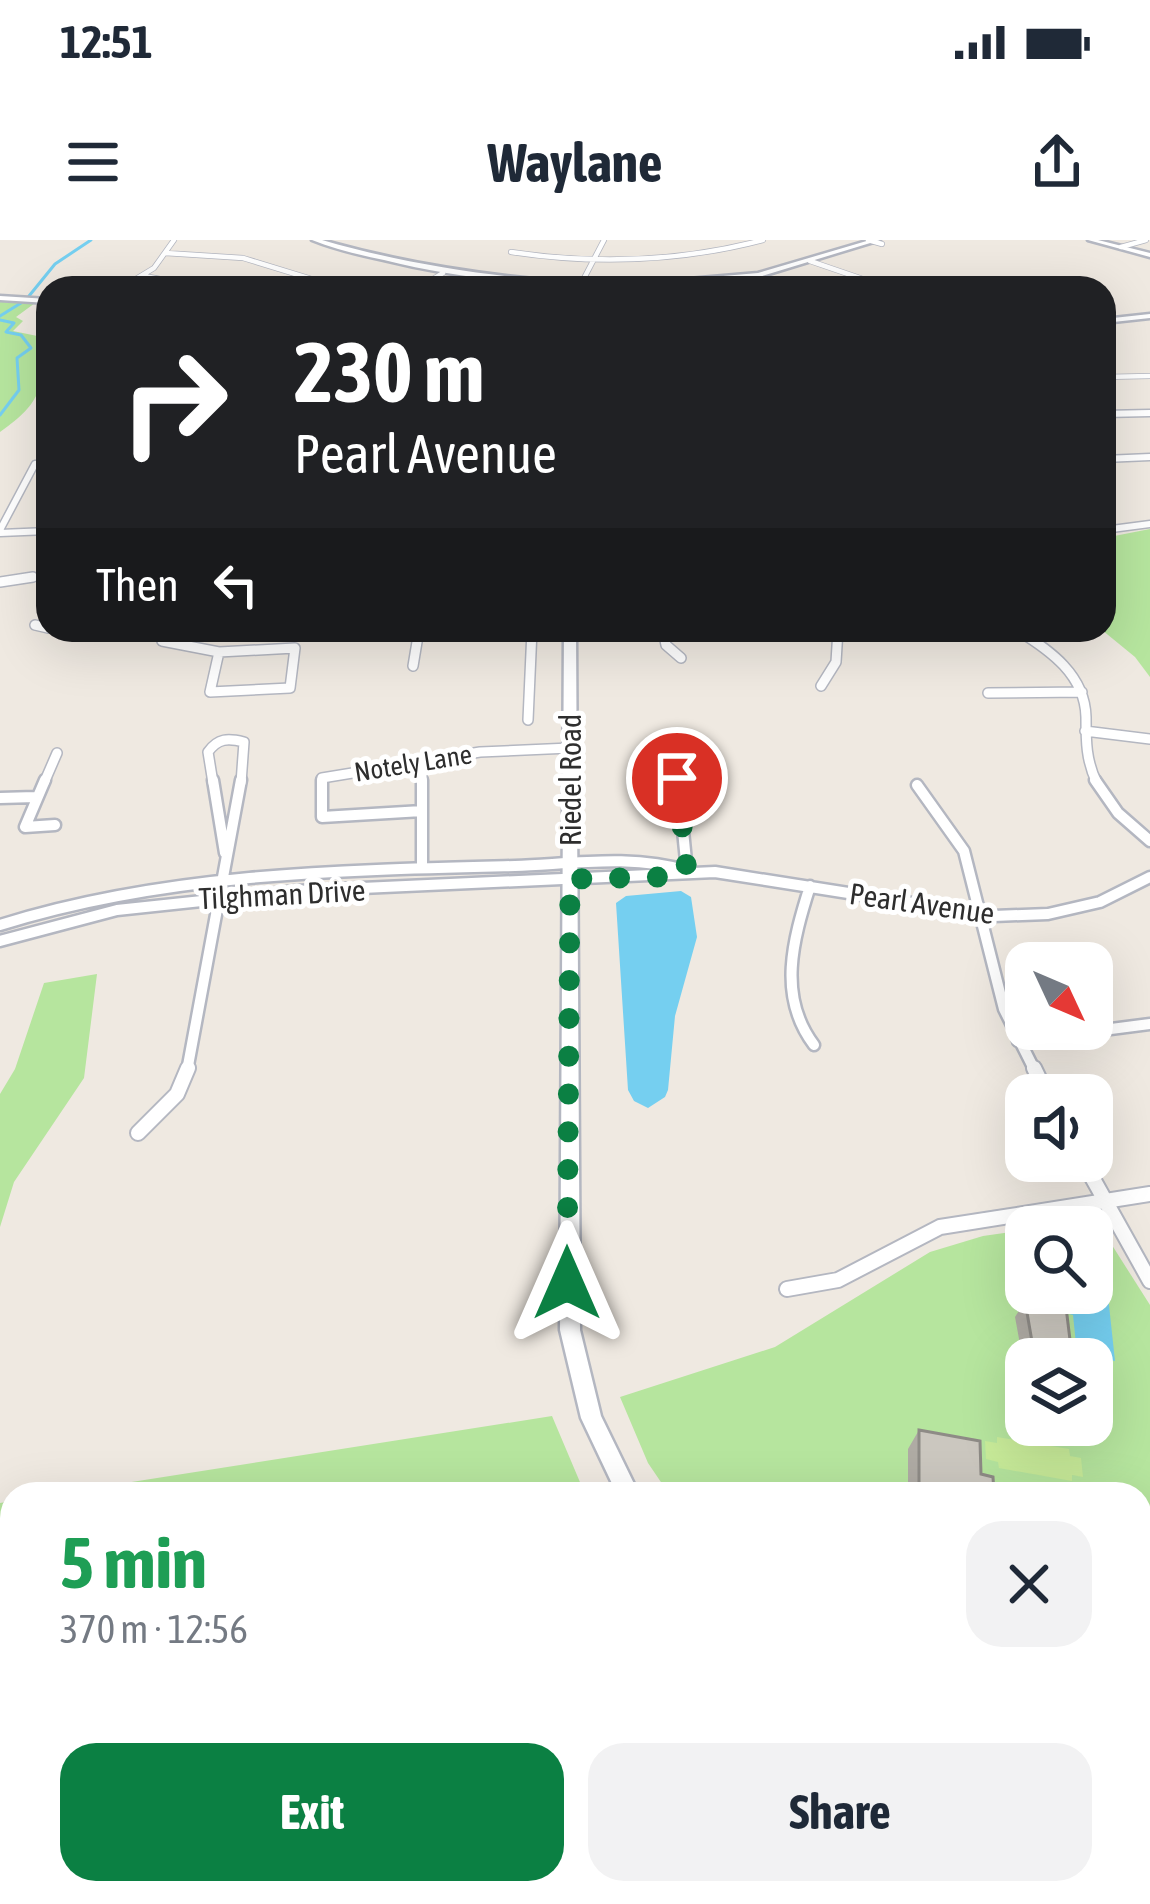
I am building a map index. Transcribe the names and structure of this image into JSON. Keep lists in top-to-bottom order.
{
  "streets": {
    "street": [
      "Notely Lane",
      "Riedel Road",
      "Tilghman Drive",
      "Pearl Avenue"
    ]
  },
  "crossings": [
    ["Notely Lane", "Riedel Road"],
    ["Riedel Road", "Tilghman Drive"],
    ["Riedel Road", "Pearl Avenue"],
    ["Tilghman Drive", "Pearl Avenue"]
  ],
  "north": "bottom right",
  "page": {
    "status": "12:51",
    "header": "Waylane",
    "turn": ["230 m", "Pearl Avenue"],
    "then": "Then",
    "heading": ["5 min", "370 m · 12:56"],
    "buttons": ["Exit", "Share"]
  }
}
